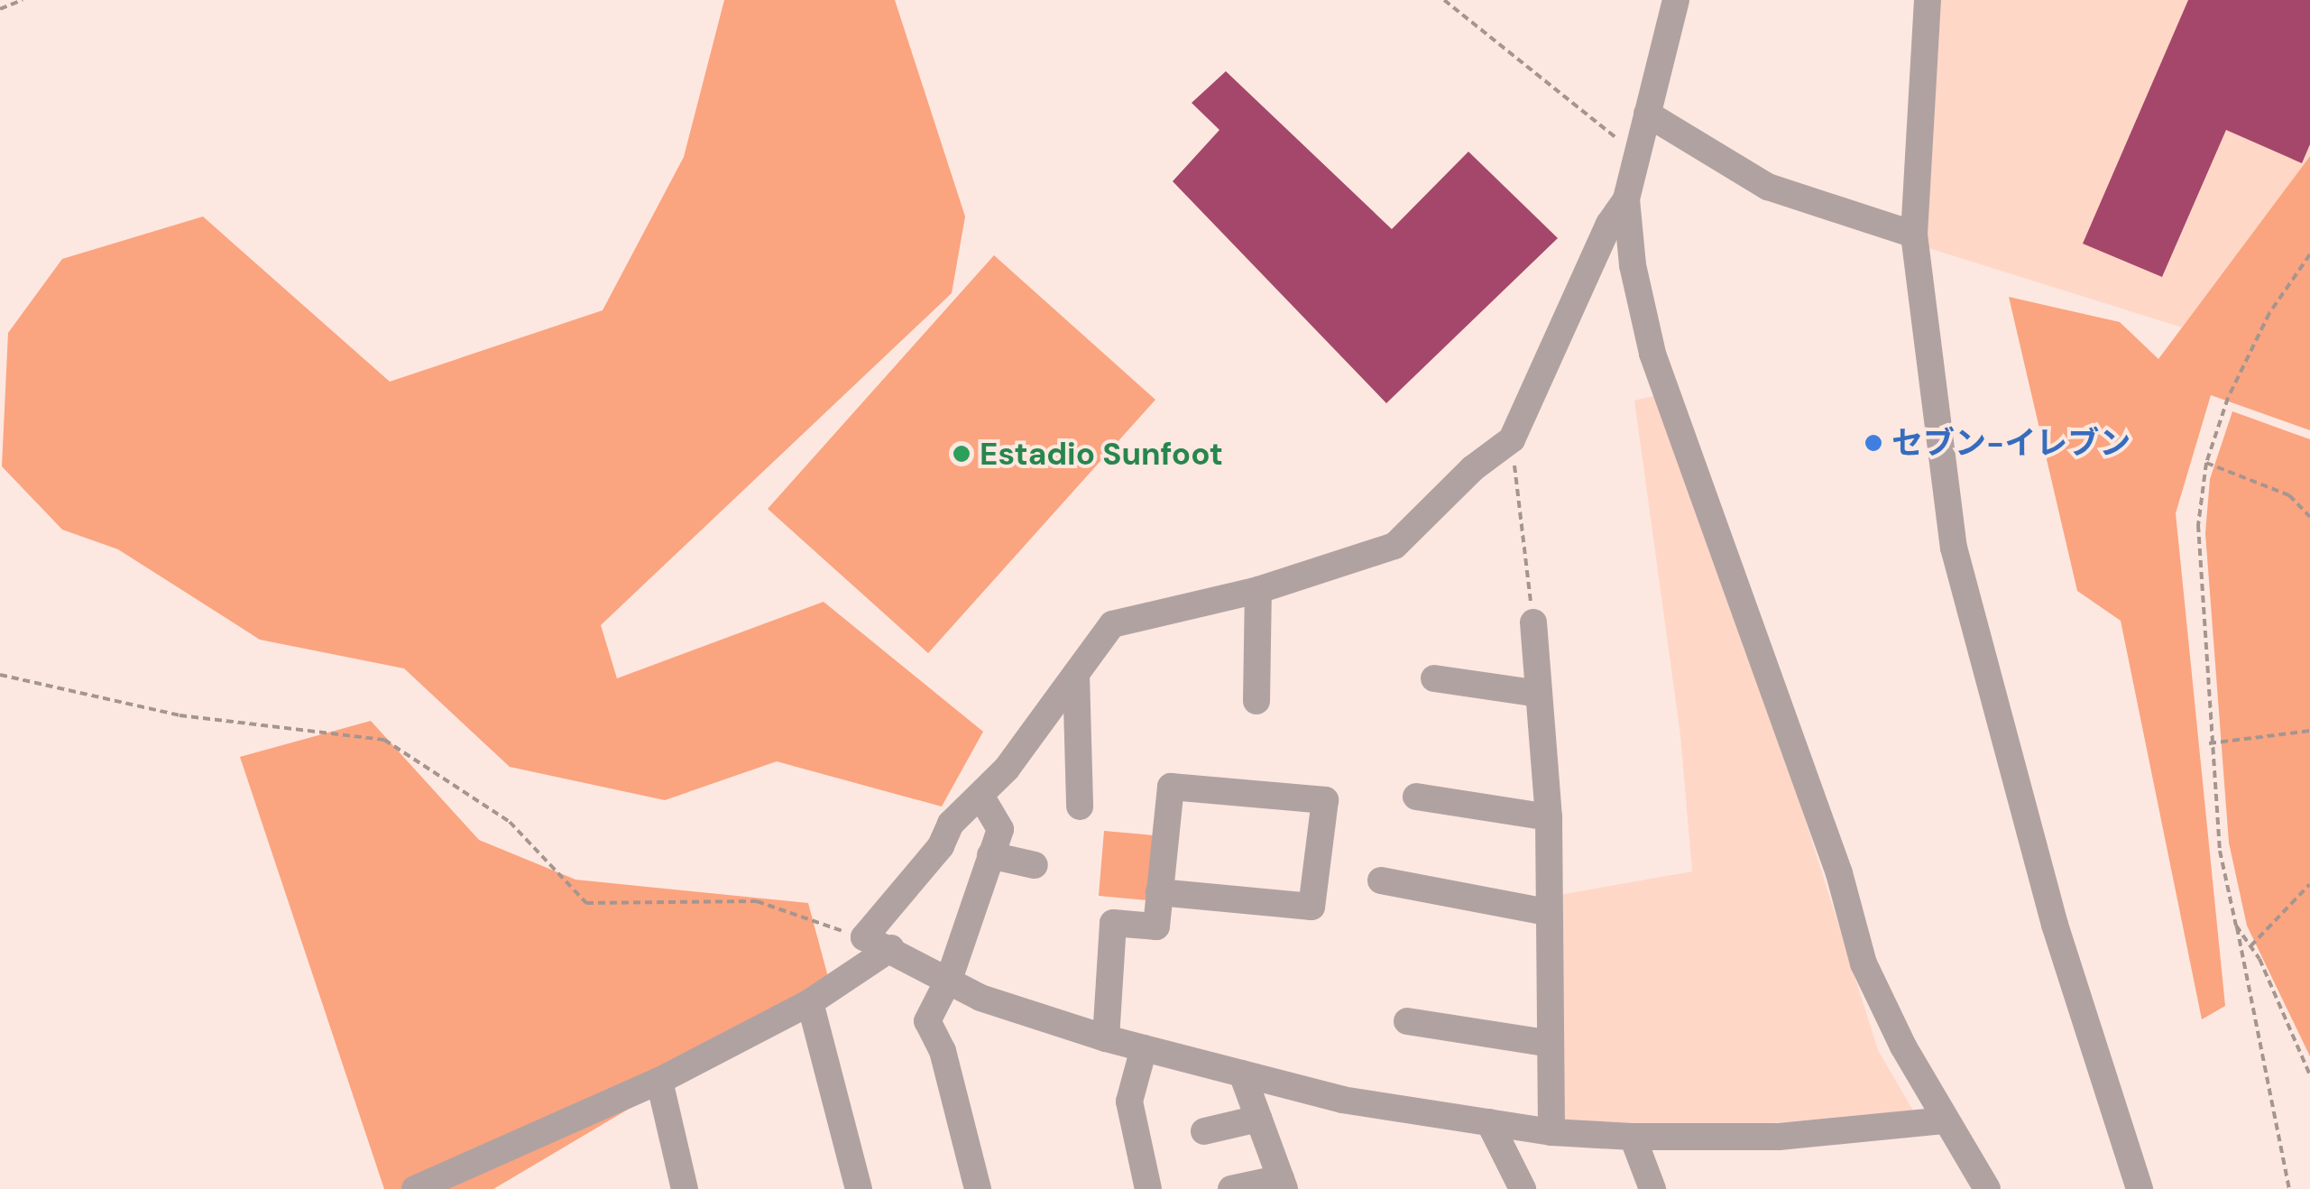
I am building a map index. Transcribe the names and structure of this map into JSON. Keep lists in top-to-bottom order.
{
  "places": ["セブン-イレブン", "Estadio Sunfoot"]
}
